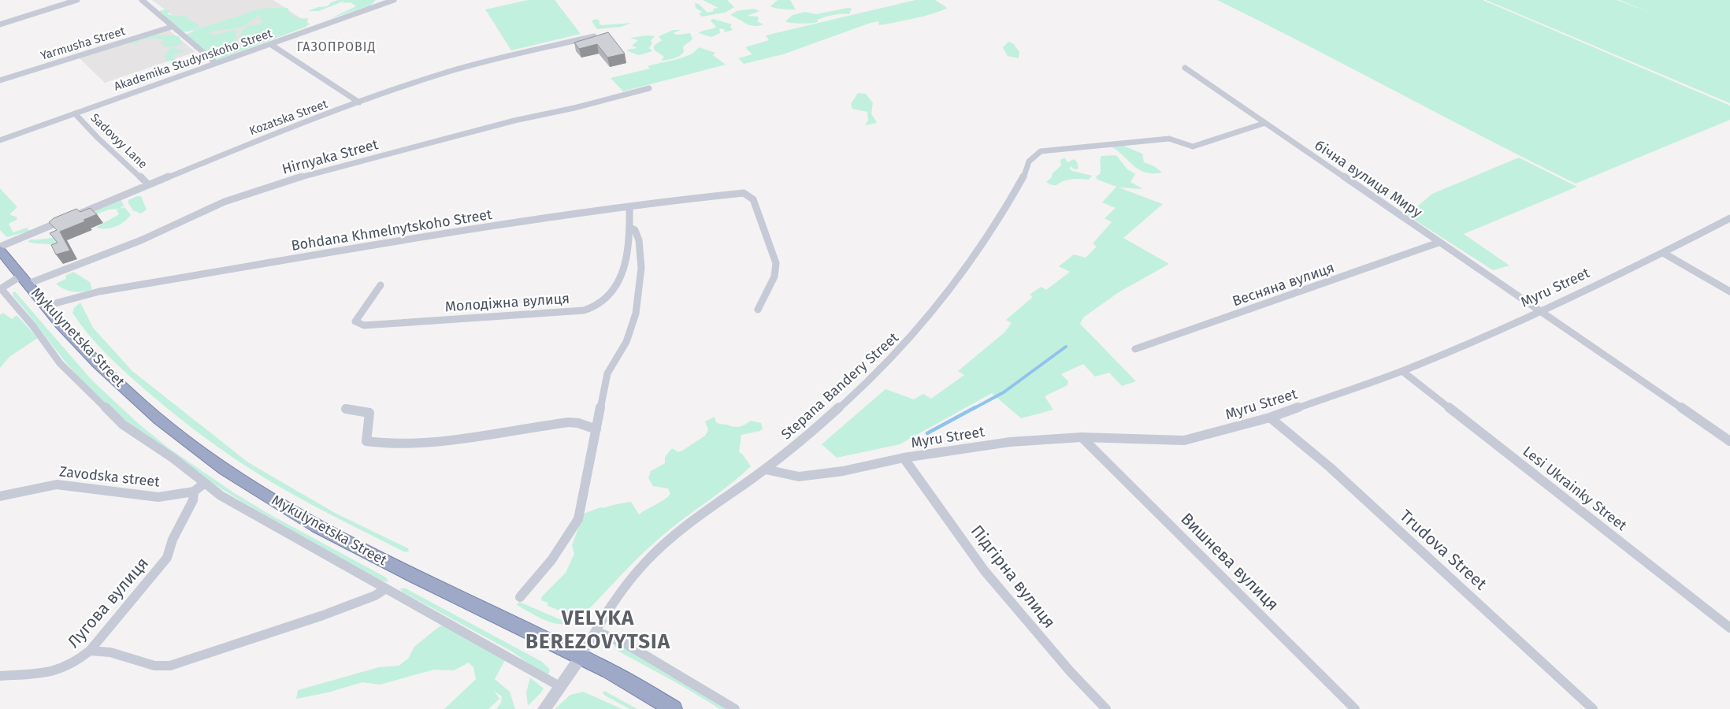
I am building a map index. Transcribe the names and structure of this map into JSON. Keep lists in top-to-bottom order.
{
  "streets": {
    "highway": ["Mykulynetska Street"],
    "street": [
      "Yarmusha Street",
      "Akademika Studynskoho Street",
      "Kozatska Street",
      "Sadovyy Lane",
      "Hirnyaka Street",
      "бічна вулиця Миру",
      "Bohdana Khmelnytskoho Street",
      "Весняна вулиця",
      "Myru Street",
      "Молодіжна вулиця",
      "Stepana Bandery Street",
      "Zavodska street",
      "Lesi Ukrainky Street",
      "Trudova Street",
      "Вишнева вулиця",
      "Підгірна вулиця",
      "Лугова вулиця"
    ]
  },
  "crossings": [
    ["Akademika Studynskoho Street", "Sadovyy Lane"],
    ["Kozatska Street", "Sadovyy Lane"],
    ["Hirnyaka Street", "Mykulynetska Street"],
    ["бічна вулиця Миру", "Весняна вулиця"],
    ["бічна вулиця Миру", "Myru Street"],
    ["бічна вулиця Миру", "Stepana Bandery Street"],
    ["Bohdana Khmelnytskoho Street", "Молодіжна вулиця"],
    ["Bohdana Khmelnytskoho Street", "Mykulynetska Street"],
    ["Myru Street", "Stepana Bandery Street"],
    ["Myru Street", "Lesi Ukrainky Street"],
    ["Myru Street", "Trudova Street"],
    ["Myru Street", "Вишнева вулиця"],
    ["Myru Street", "Підгірна вулиця"],
    ["Mykulynetska Street", "Stepana Bandery Street"],
    ["Zavodska street", "Лугова вулиця"]
  ],
  "districts": ["ГАЗОПРОВІД", "VELYKA BEREZOVYTSIA"]
}
